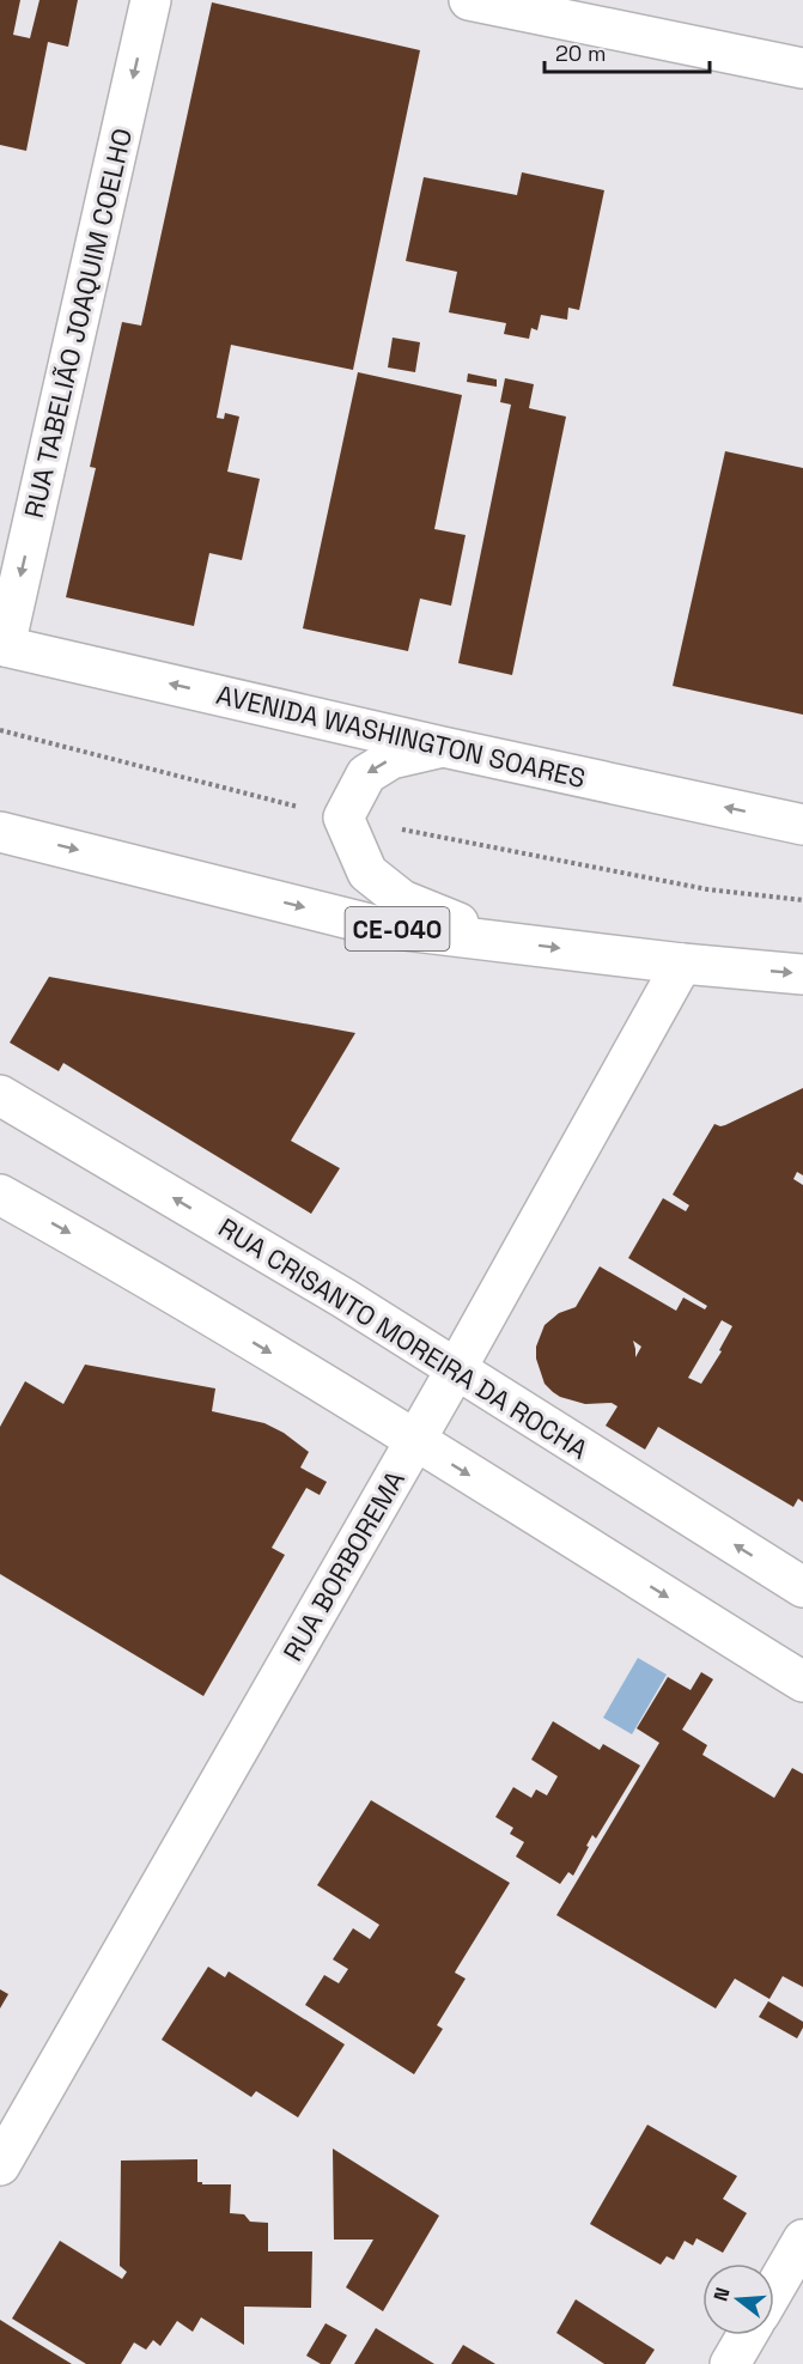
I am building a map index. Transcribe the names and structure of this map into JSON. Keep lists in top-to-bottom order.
{
  "streets": {
    "main road": [
      "RUA TABELIÃO JOAQUIM COELHO",
      "AVENIDA WASHINGTON SOARES",
      "CE-040",
      "RUA CRISANTO MOREIRA DA ROCHA",
      "RUA BORBOREMA"
    ]
  },
  "crossings": [
    ["RUA TABELIÃO JOAQUIM COELHO", "AVENIDA WASHINGTON SOARES"],
    ["CE-040", "RUA BORBOREMA"],
    ["RUA CRISANTO MOREIRA DA ROCHA", "RUA BORBOREMA"]
  ],
  "one_way": ["RUA TABELIÃO JOAQUIM COELHO"],
  "scale_bar": "20 m",
  "north": "left"
}
